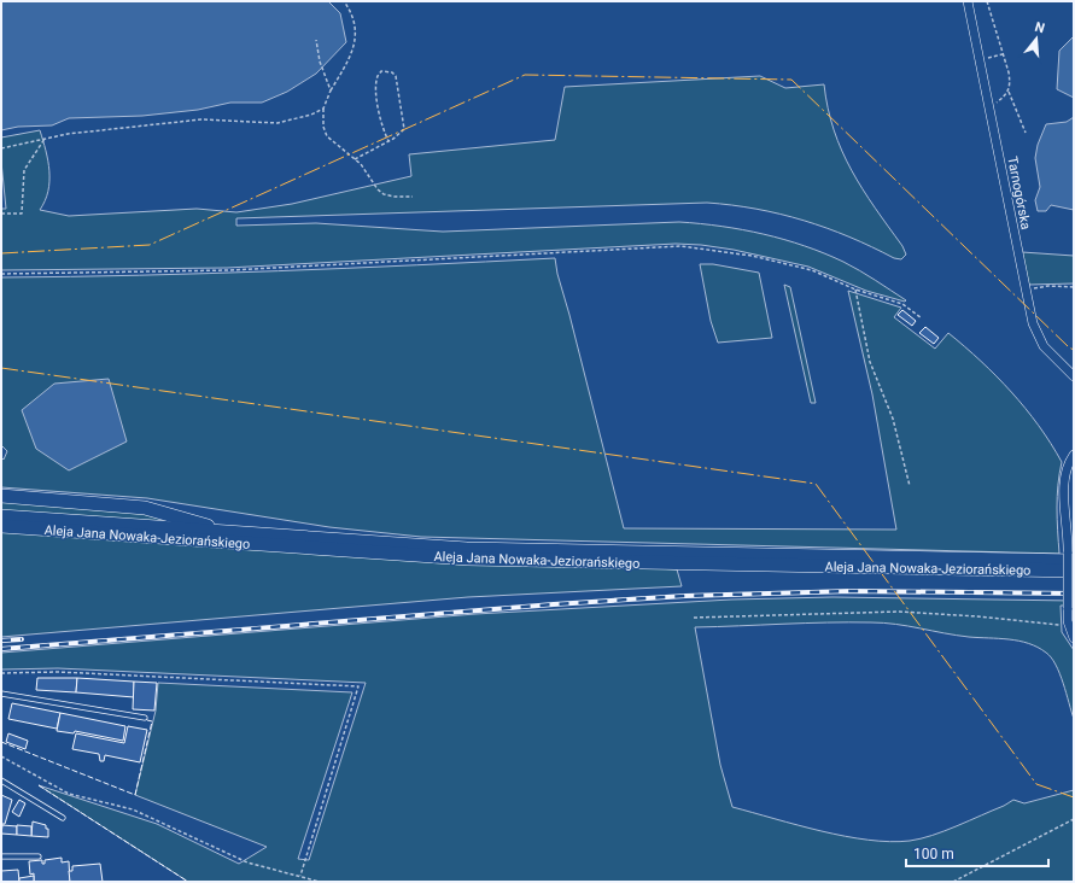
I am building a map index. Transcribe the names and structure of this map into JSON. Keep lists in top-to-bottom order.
{
  "streets": {
    "main road": ["Aleja Jana Nowaka-Jeziorańskiego"],
    "street": ["Tarnogórska"]
  },
  "scale_bar": "100 m",
  "north": "top"
}
